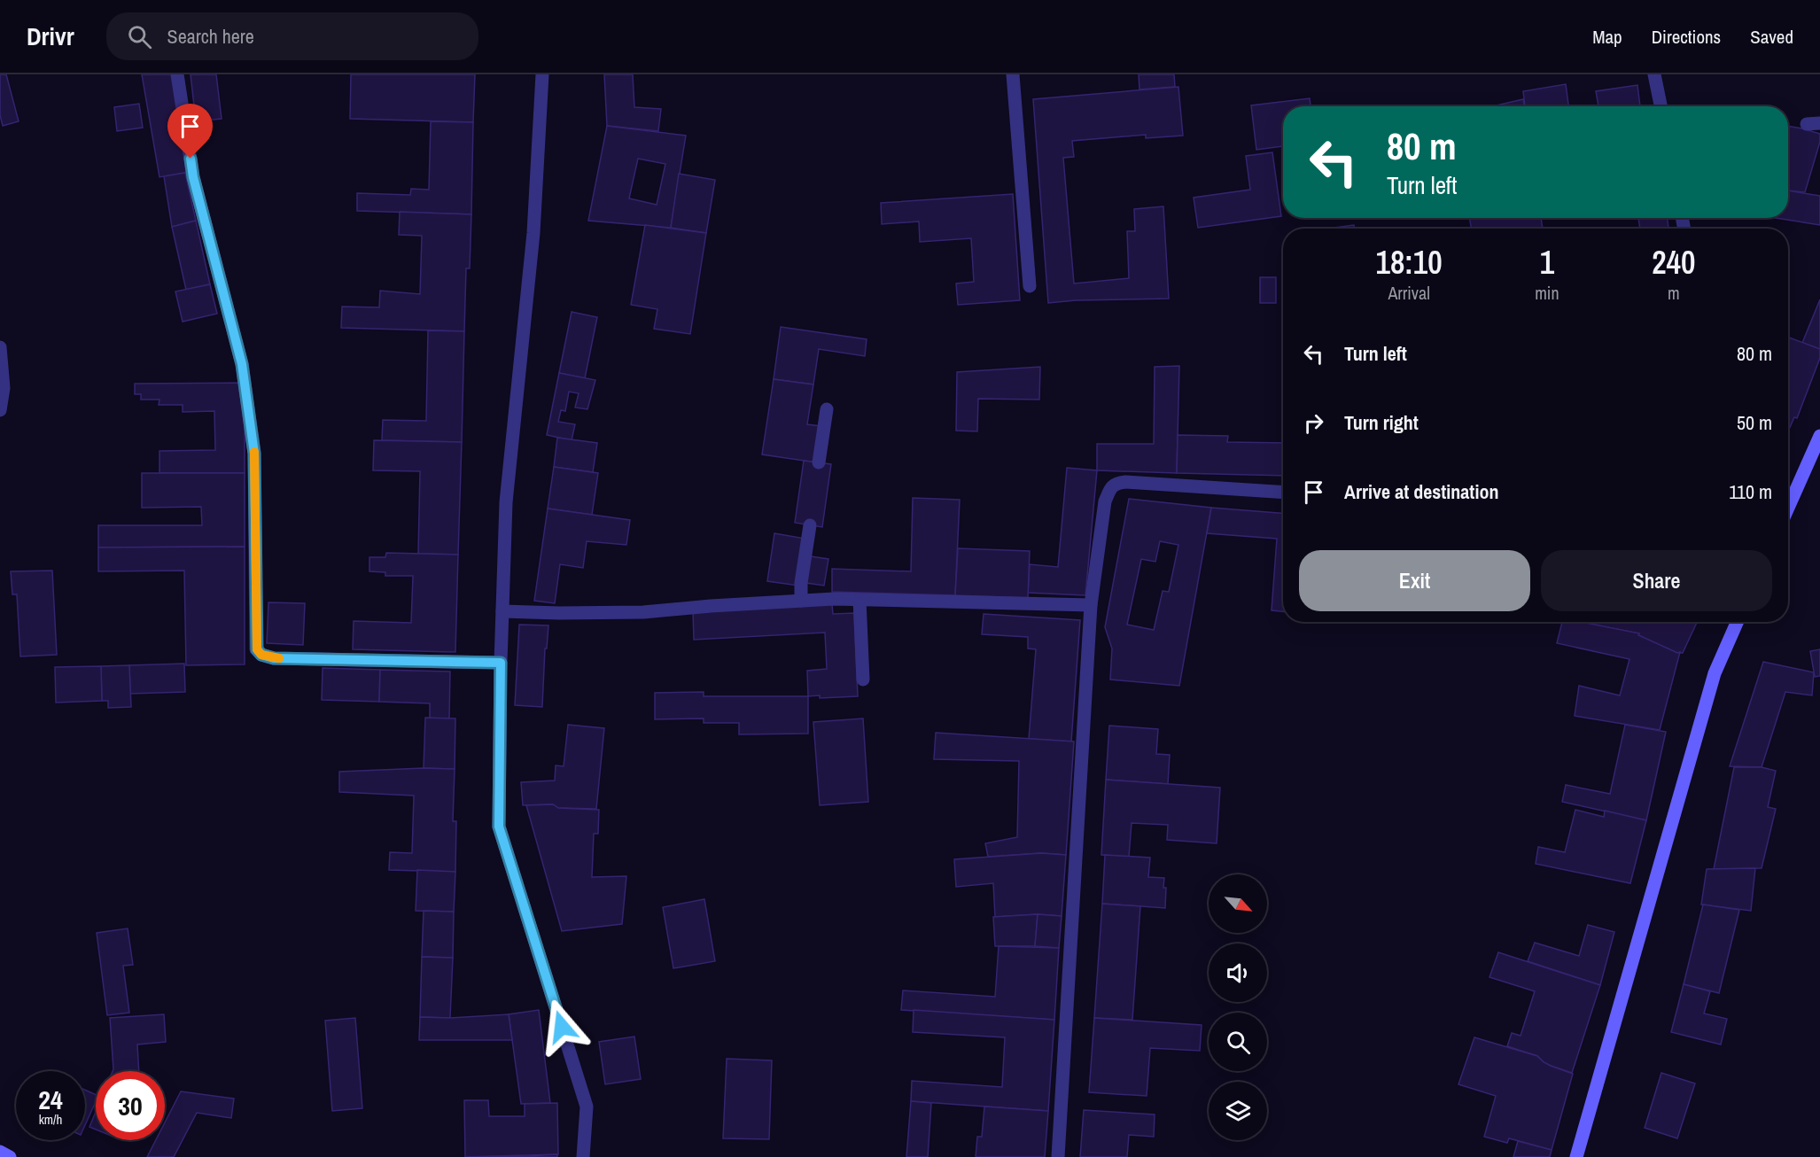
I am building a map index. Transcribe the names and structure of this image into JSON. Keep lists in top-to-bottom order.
{
  "north": "bottom right",
  "page": {
    "header": "Drivr",
    "search": "Search here",
    "nav": ["Map", "Directions", "Saved"],
    "turn": ["80 m", "Turn left"],
    "eta": [
      "18:10",
      "Arrival",
      "1",
      "min",
      "240",
      "m"
    ],
    "list": [
      {
        "name": "Turn left",
        "value": "80 m"
      },
      {
        "name": "Turn right",
        "value": "50 m"
      },
      {
        "name": "Arrive at destination",
        "value": "110 m"
      }
    ],
    "buttons": ["Exit", "Share"],
    "speed": "24 km/h",
    "limit": "30"
  }
}
